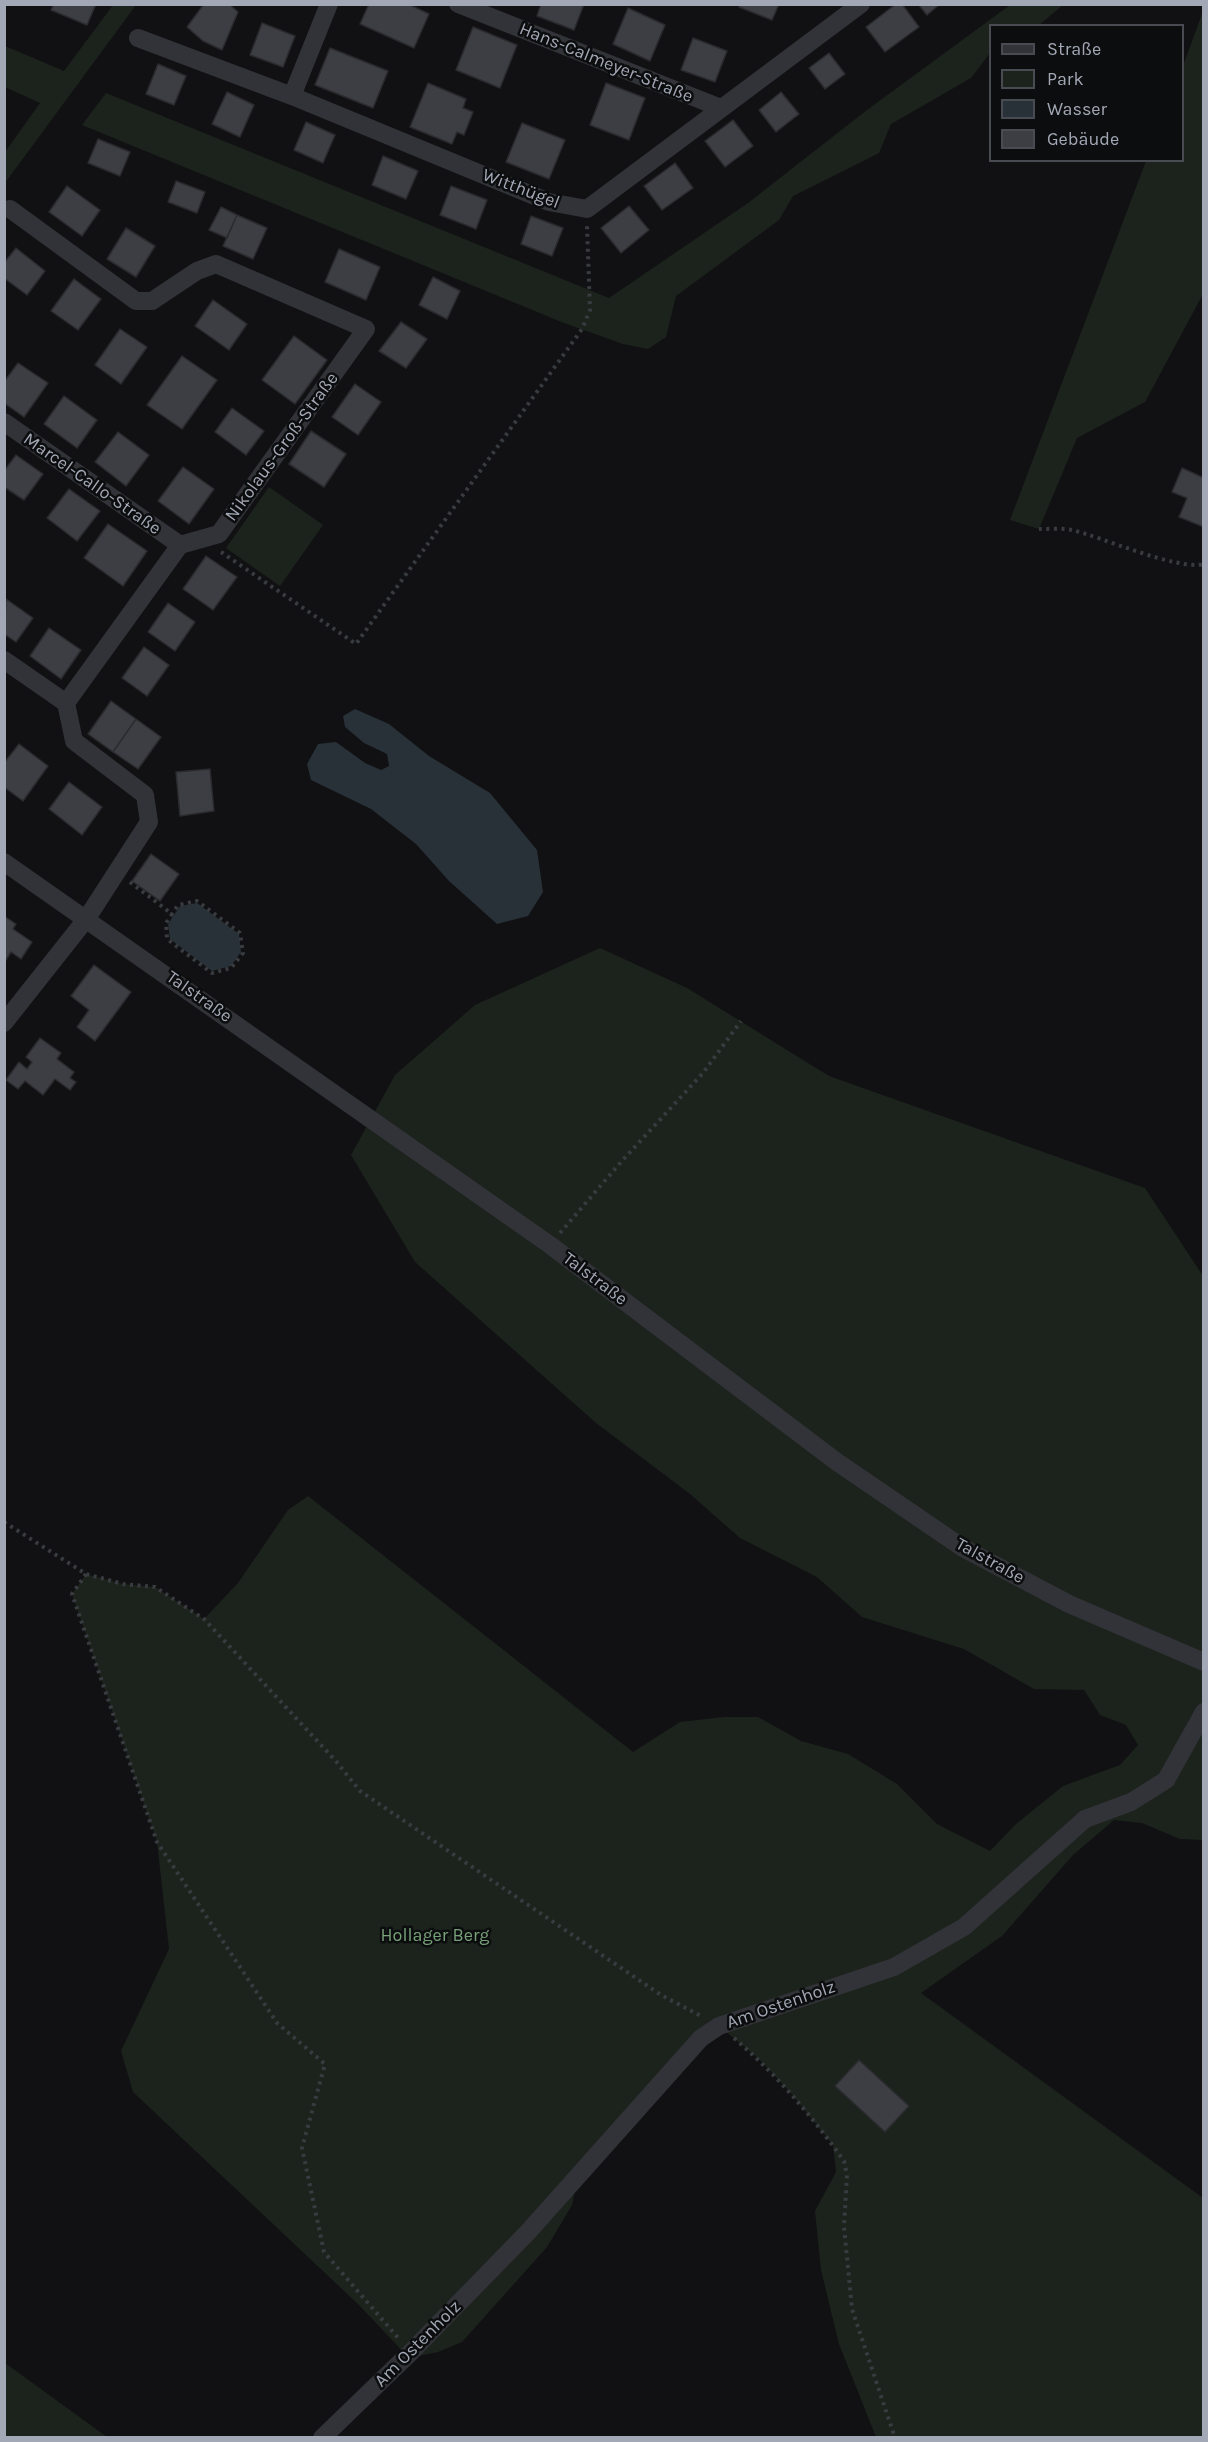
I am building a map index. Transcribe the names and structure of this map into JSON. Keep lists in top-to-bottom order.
{
  "streets": {
    "street": [
      "Hans-Calmeyer-Straße",
      "Witthügel",
      "Nikolaus-Groß-Straße",
      "Marcel-Callo-Straße",
      "Talstraße",
      "Am Ostenholz"
    ]
  },
  "crossings": [
    ["Nikolaus-Groß-Straße", "Marcel-Callo-Straße"]
  ],
  "parks": ["Hollager Berg"],
  "legend": [
    "Straße",
    "Park",
    "Wasser",
    "Gebäude"
  ]
}
